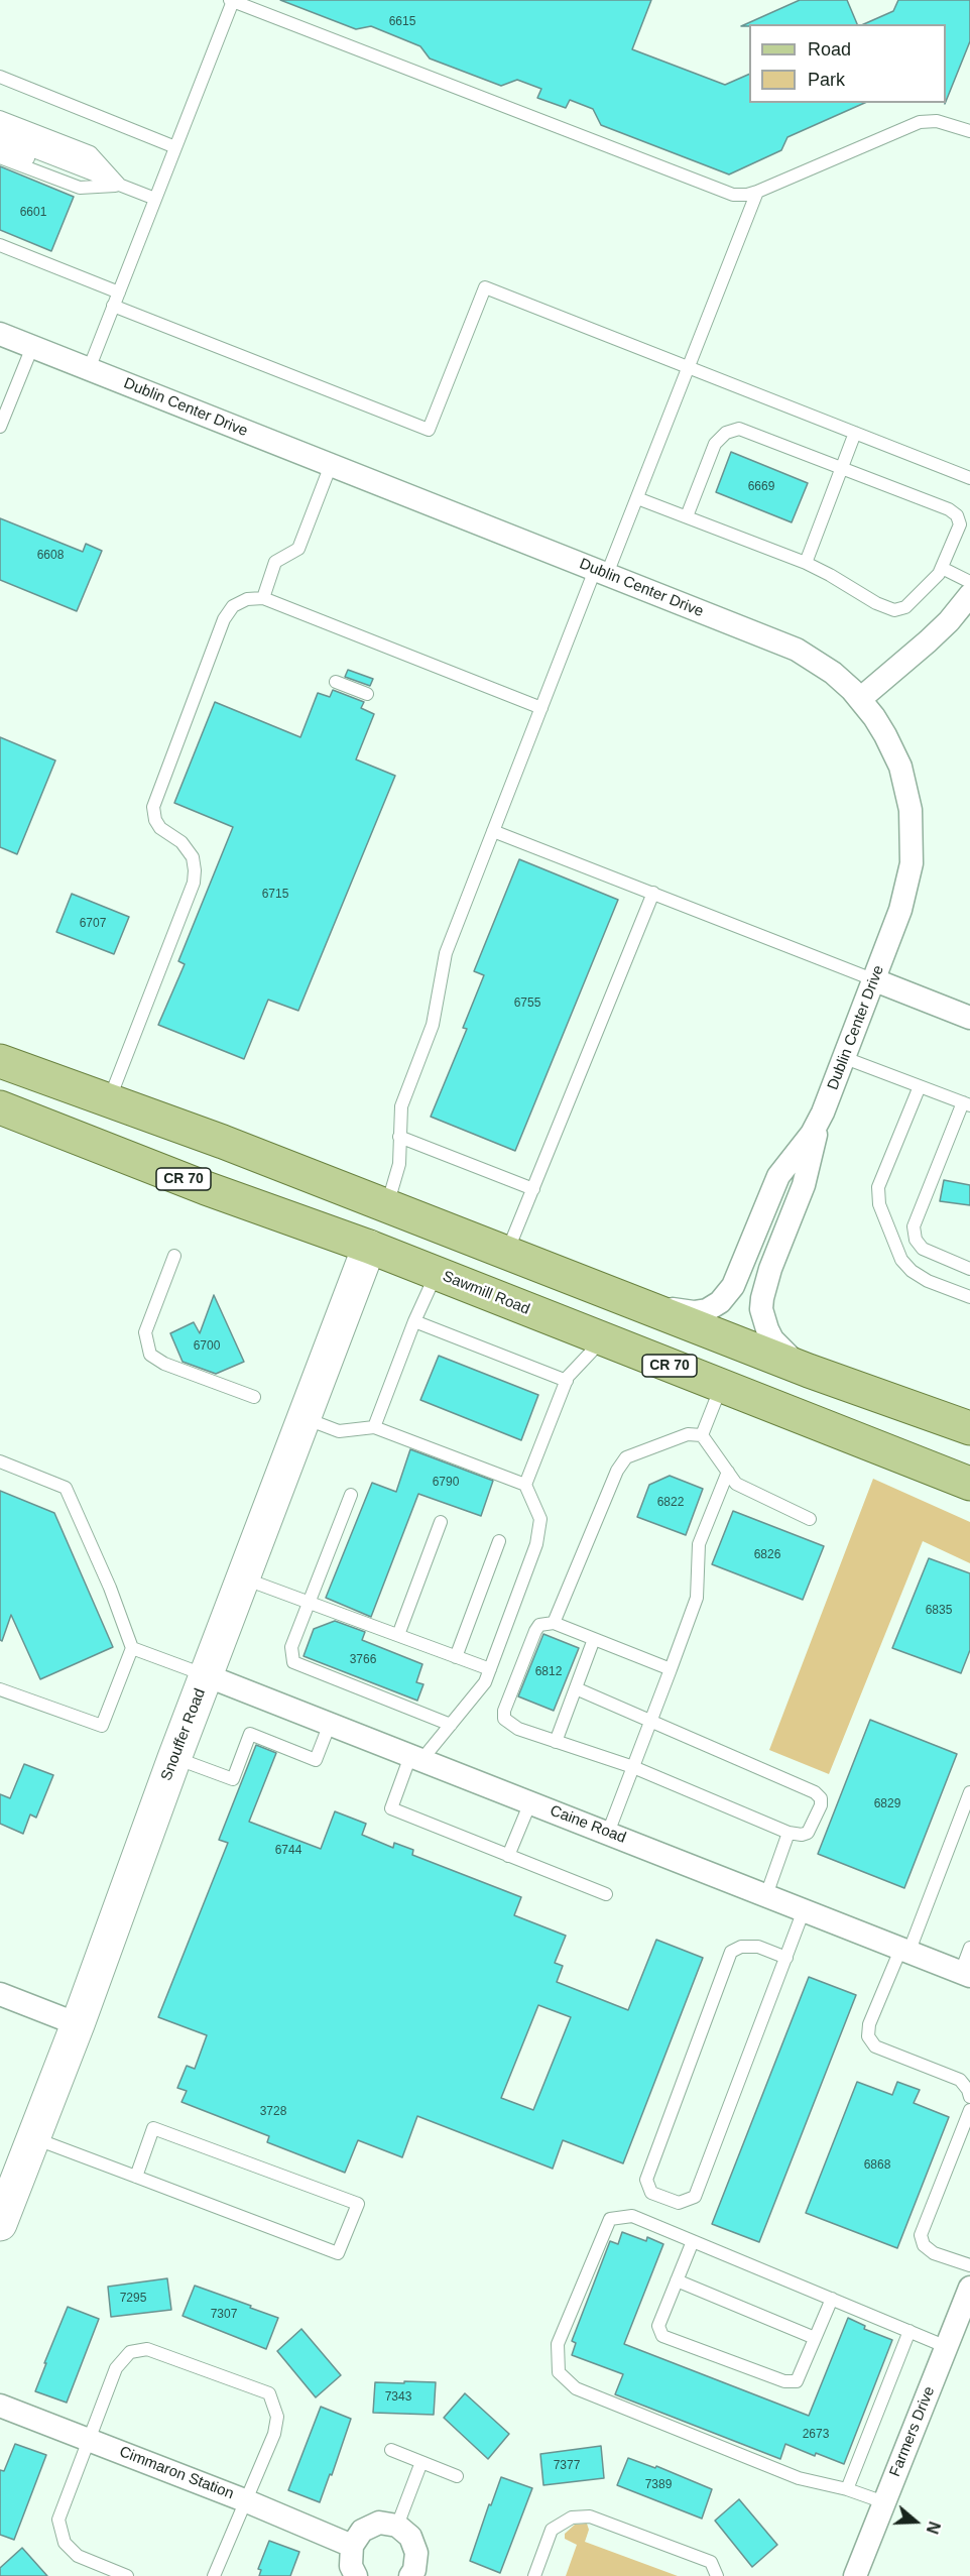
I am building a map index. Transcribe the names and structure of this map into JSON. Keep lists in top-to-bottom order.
{
  "streets": {
    "main road": ["CR 70", "Sawmill Road", "Snouffer Road"],
    "street": [
      "Dublin Center Drive",
      "Caine Road",
      "Farmers Drive",
      "Cimmaron Station"
    ]
  },
  "crossings": [
    ["Sawmill Road", "Snouffer Road"],
    ["Snouffer Road", "Caine Road"]
  ],
  "house_numbers": [
    "6615",
    "6601",
    "6669",
    "6608",
    "6715",
    "6707",
    "6755",
    "6700",
    "6790",
    "6822",
    "6826",
    "6835",
    "3766",
    "6812",
    "6829",
    "6744",
    "3728",
    "6868",
    "7295",
    "7307",
    "7343",
    "2673",
    "7377",
    "7389"
  ],
  "legend": ["Road", "Park"],
  "north": "right"
}
